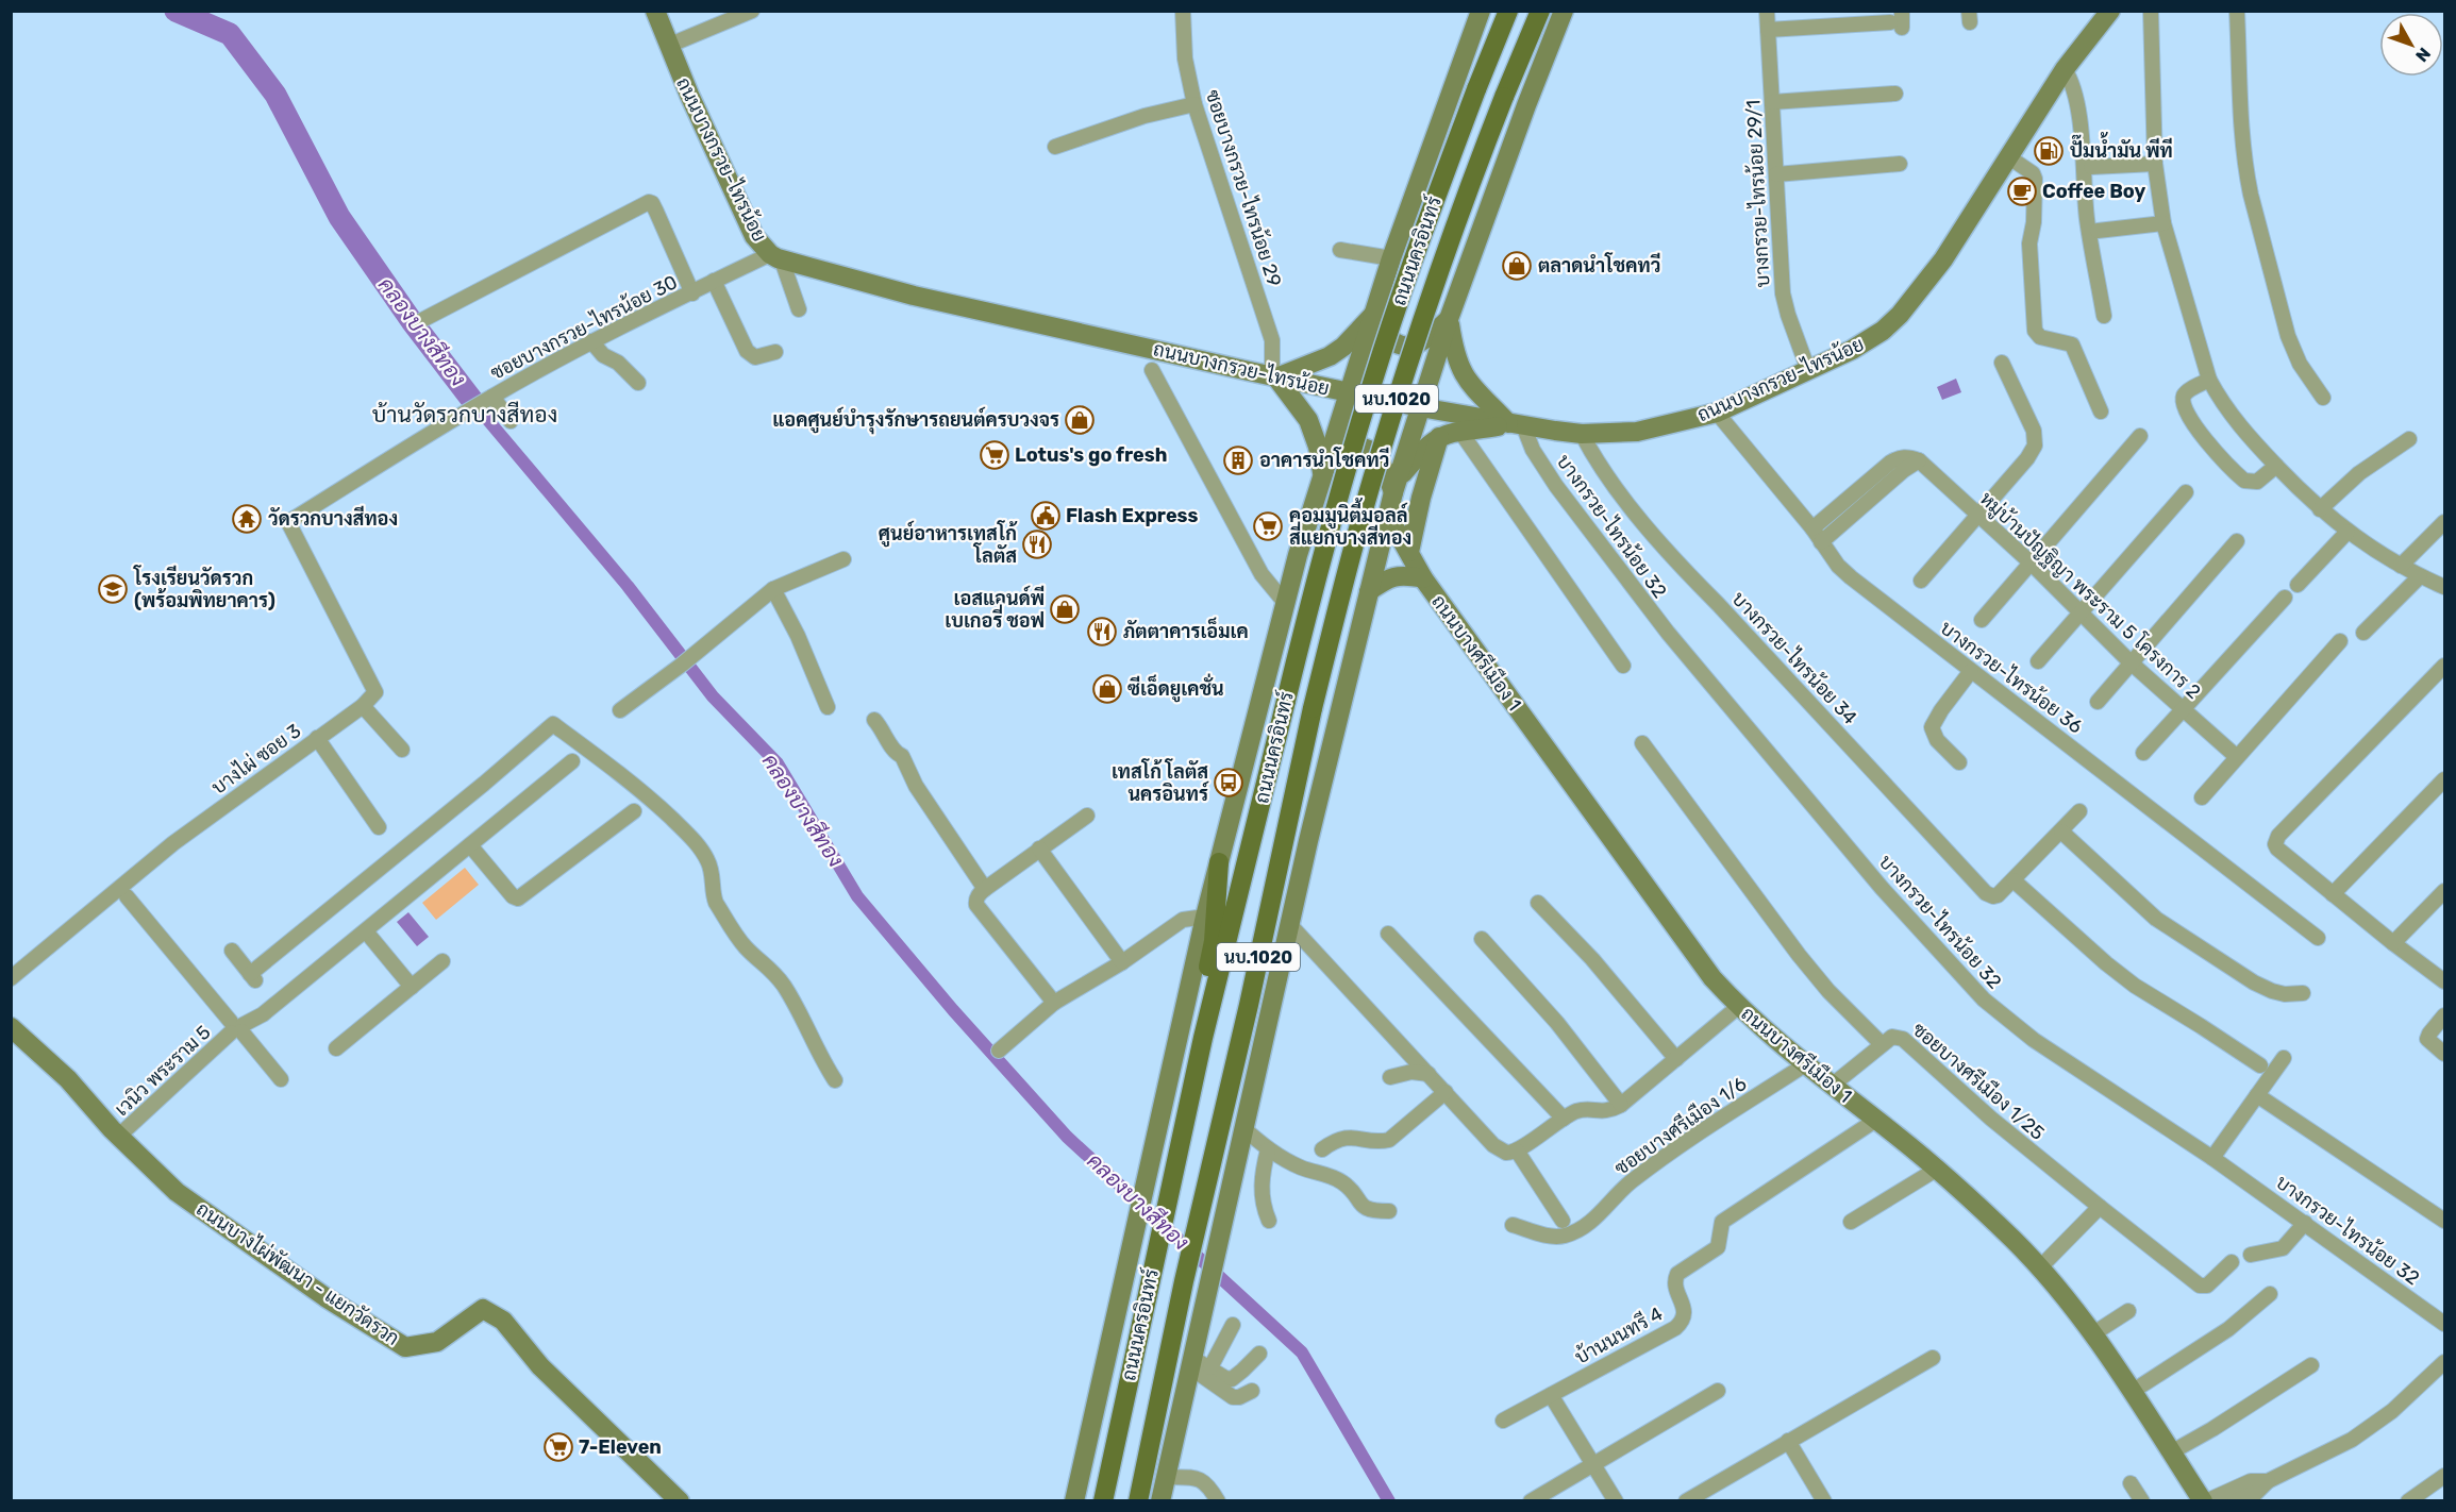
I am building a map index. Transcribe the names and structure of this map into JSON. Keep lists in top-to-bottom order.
{
  "streets": {
    "main road": [
      "ถนนบางกรวย-ไทรน้อย",
      "ถนนนครอินทร์",
      "นบ.1020",
      "ถนนบางศรีเมือง 1",
      "ถนนบางไผ่พัฒนา - แยกวัดรวก"
    ],
    "street": [
      "ซอยบางกรวย-ไทรน้อย 29",
      "บางกรวย-ไทรน้อย 29/1",
      "ซอยบางกรวย-ไทรน้อย 30",
      "บางกรวย-ไทรน้อย 32",
      "หมู่บ้านปัญฐิญา พระราม 5 โครงการ 2",
      "บางกรวย-ไทรน้อย 34",
      "บางกรวย-ไทรน้อย 36",
      "บางไผ่ ซอย 3",
      "เวนิว พระราม 5",
      "ซอยบางศรีเมือง 1/25",
      "ซอยบางศรีเมือง 1/6",
      "บ้านนนทรี 4"
    ]
  },
  "crossings": [
    ["ถนนบางกรวย-ไทรน้อย", "ซอยบางกรวย-ไทรน้อย 29"],
    ["ถนนบางกรวย-ไทรน้อย", "บางกรวย-ไทรน้อย 29/1"],
    ["ถนนบางกรวย-ไทรน้อย", "ถนนนครอินทร์"],
    ["ถนนบางกรวย-ไทรน้อย", "ซอยบางกรวย-ไทรน้อย 30"],
    ["ถนนบางกรวย-ไทรน้อย", "นบ.1020"],
    ["ถนนบางกรวย-ไทรน้อย", "บางกรวย-ไทรน้อย 32"],
    ["ถนนบางกรวย-ไทรน้อย", "บางกรวย-ไทรน้อย 34"],
    ["ถนนบางกรวย-ไทรน้อย", "บางกรวย-ไทรน้อย 36"],
    ["ซอยบางกรวย-ไทรน้อย 30", "บางไผ่ ซอย 3"],
    ["นบ.1020", "ถนนบางศรีเมือง 1"],
    ["ถนนบางศรีเมือง 1", "ซอยบางศรีเมือง 1/25"],
    ["ถนนบางศรีเมือง 1", "ซอยบางศรีเมือง 1/6"],
    ["ถนนบางศรีเมือง 1", "บ้านนนทรี 4"],
    ["เวนิว พระราม 5", "ถนนบางไผ่พัฒนา - แยกวัดรวก"]
  ],
  "districts": ["บ้านวัดรวกบางสีทอง"],
  "water": ["คลองบางสีทอง"],
  "places": {
    "fuel station": ["ปั๊มน้ำมัน พีที"],
    "cafe": ["Coffee Boy"],
    "shop": [
      "ตลาดนำโชคทวี",
      "แอคศูนย์บำรุงรักษารถยนต์ครบวงจร",
      "เอสแอนด์พี เบเกอรี่ ชอฟ",
      "ซีเอ็ดยูเคชั่น"
    ],
    "supermarket": ["Lotus's go fresh", "คอมมูนิตี้มอลล์ สี่แยกบางสีทอง", "7-Eleven"],
    "building": ["อาคารนำโชคทวี"],
    "public building": ["Flash Express"],
    "temple": ["วัดรวกบางสีทอง"],
    "restaurant": ["ศูนย์อาหารเทสโก้ โลตัส", "ภัตตาคารเอ็มเค"],
    "school or university": ["โรงเรียนวัดรวก (พร้อมพิทยาคาร)"],
    "bus stop": ["เทสโก้ โลตัส นครอินทร์"]
  },
  "north": "bottom right"
}
